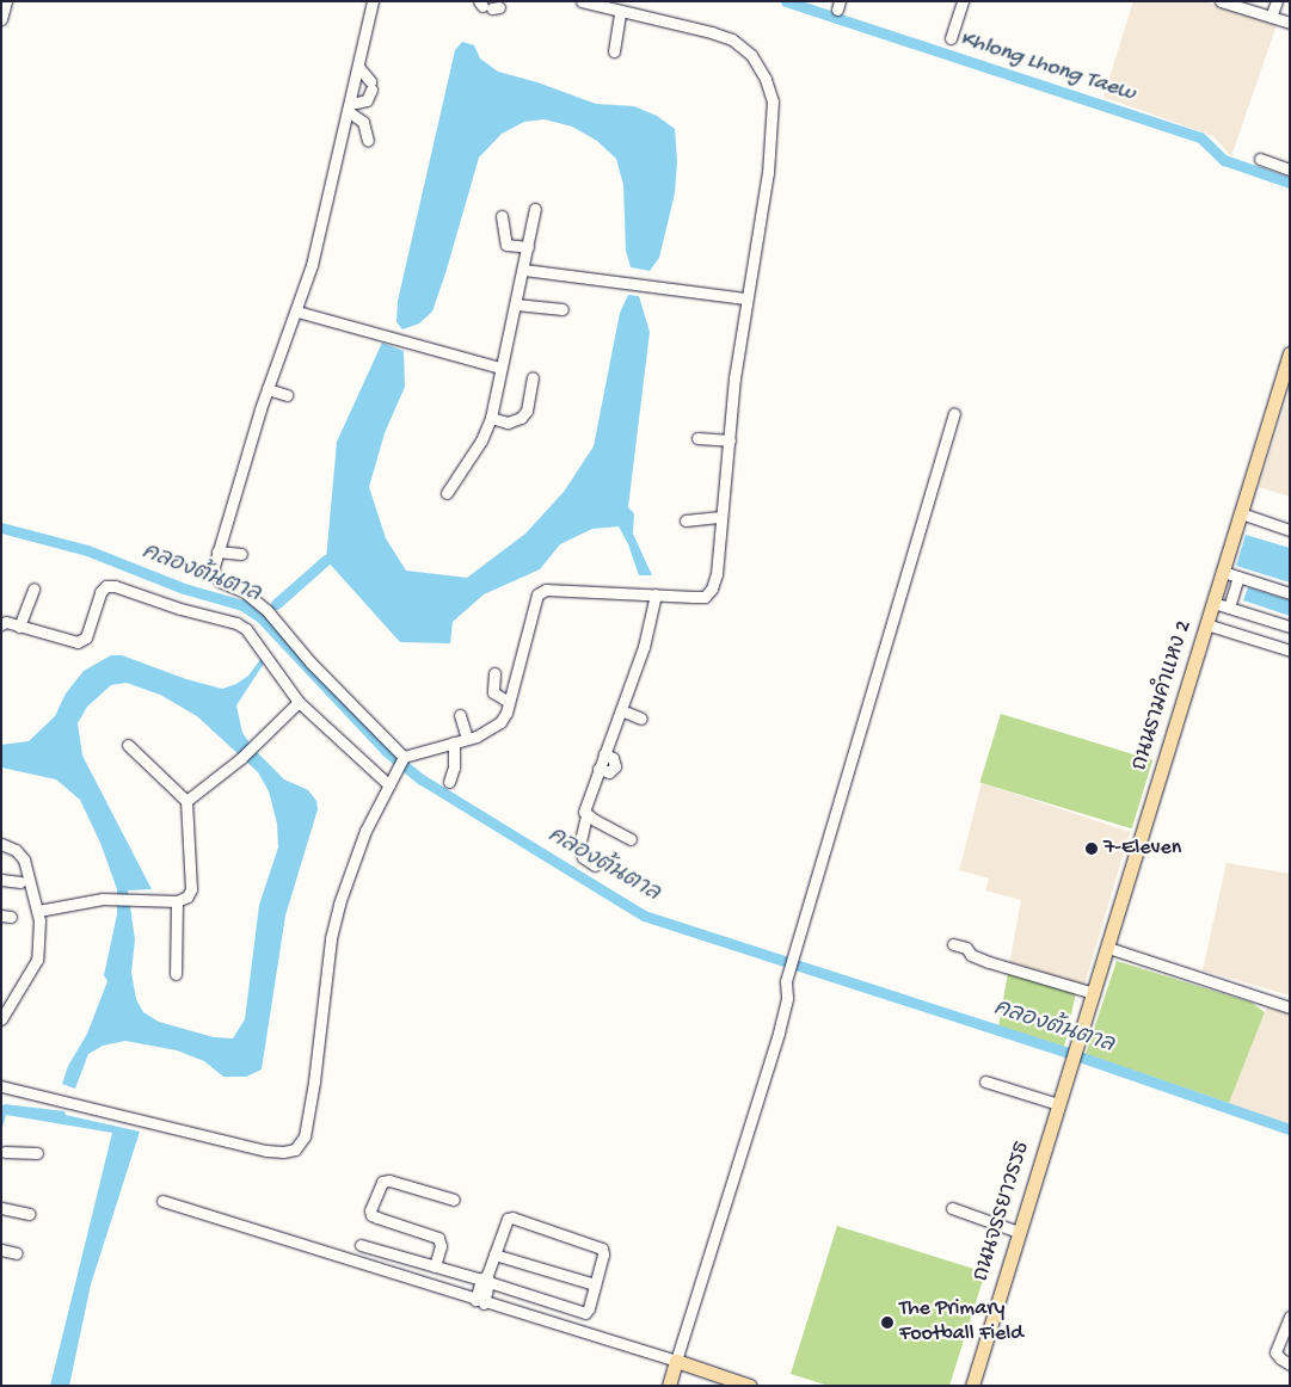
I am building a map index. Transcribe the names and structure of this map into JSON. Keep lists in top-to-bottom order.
{
  "streets": {
    "main road": ["ถนนรามคำแหง 2", "ถนนจรรยาวรรธ"]
  },
  "crossings": [
    ["ถนนรามคำแหง 2", "ถนนจรรยาวรรธ"]
  ],
  "water": ["Khlong Lhong Taew", "คลองต้นตาล"],
  "places": ["7-Eleven", "The Primary Football Field"]
}
